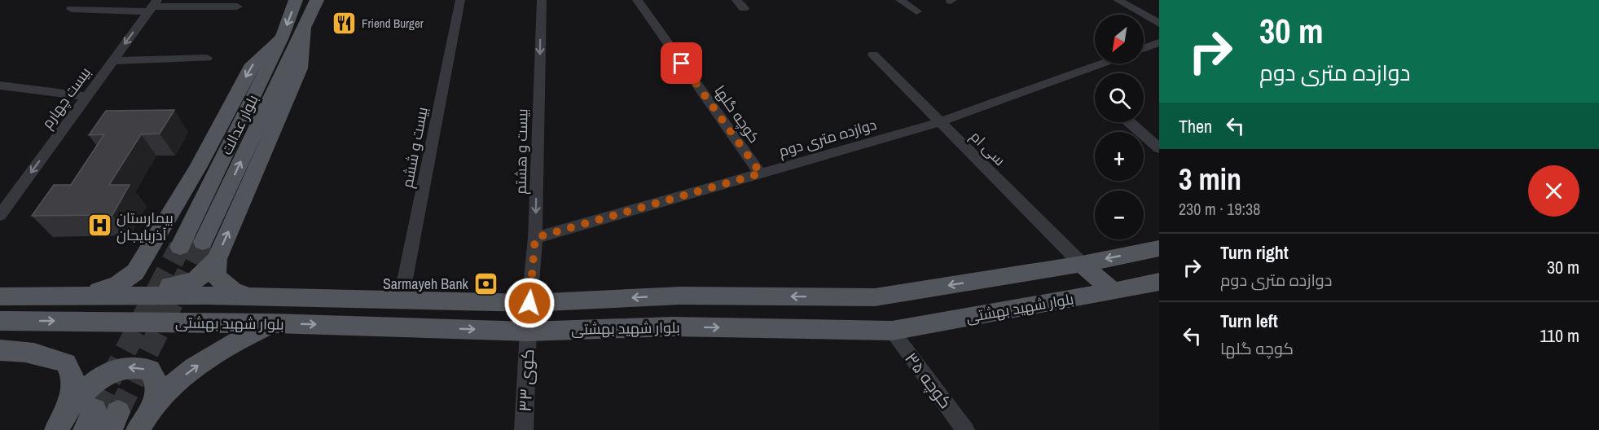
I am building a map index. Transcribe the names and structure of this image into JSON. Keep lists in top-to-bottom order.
{
  "streets": {
    "main road": ["بلوار عدالت", "بلوار شهید بهشتی"],
    "street": [
      "بیست چهارم",
      "کوچه گلها",
      "دوازده متری دوم",
      "بیست و ششم",
      "سی ام",
      "بیست و هشتم",
      "کوی ۳۳",
      "کوچه ۳۵"
    ]
  },
  "crossings": [
    ["کوچه گلها", "دوازده متری دوم"],
    ["دوازده متری دوم", "سی ام"],
    ["دوازده متری دوم", "بیست و هشتم"],
    ["بیست و ششم", "بلوار شهید بهشتی"],
    ["سی ام", "بلوار شهید بهشتی"],
    ["بیست و هشتم", "بلوار شهید بهشتی"],
    ["بیست و هشتم", "کوی ۳۳"],
    ["بلوار شهید بهشتی", "کوی ۳۳"],
    ["بلوار شهید بهشتی", "کوچه ۳۵"]
  ],
  "one_way": ["بیست چهارم", "بیست و هشتم"],
  "places": {
    "restaurant": ["Friend Burger"],
    "hospital": ["بیمارستان آذربایجان"],
    "bank": ["Sarmayeh Bank"]
  },
  "north": "bottom left",
  "page": {
    "turn": ["30 m", "دوازده متری دوم"],
    "map_buttons": ["+", "−"],
    "then": "Then",
    "heading": ["3 min", "230 m · 19:38"],
    "list": [
      {
        "name": "Turn right",
        "note": "دوازده متری دوم",
        "value": "30 m"
      },
      {
        "name": "Turn left",
        "note": "کوچه گلها",
        "value": "110 m"
      }
    ]
  }
}
